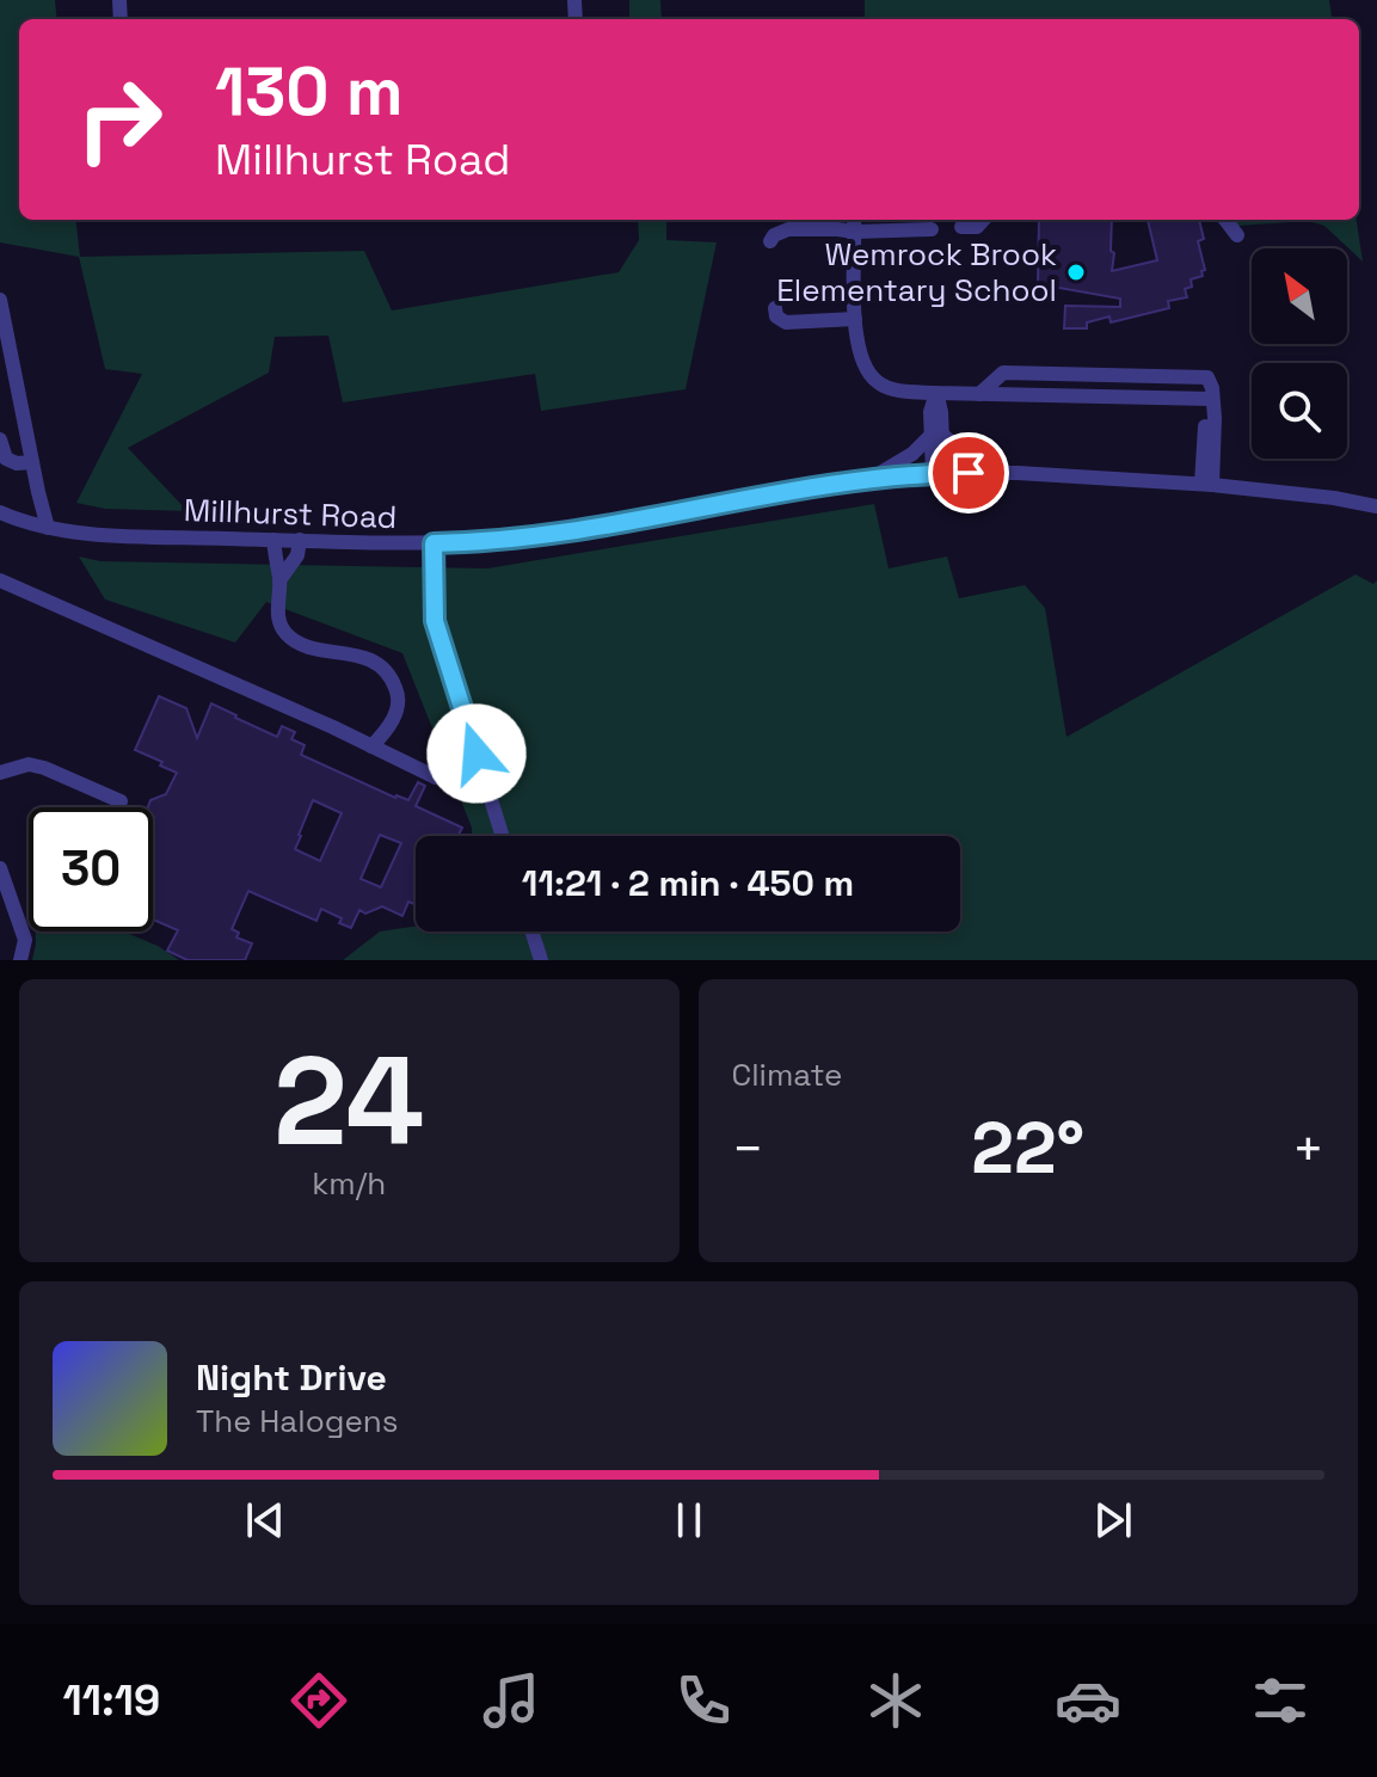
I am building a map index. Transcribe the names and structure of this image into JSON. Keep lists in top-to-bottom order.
{
  "streets": {
    "street": ["Millhurst Road"]
  },
  "places": ["Wemrock Brook Elementary School"],
  "north": "top left",
  "page": {
    "turn": ["130 m", "Millhurst Road"],
    "limit": "30",
    "trip": "11:21 · 2 min · 450 m",
    "tile": [
      ["24", "km/h"],
      "Climate"
    ],
    "heat": ["−", "22°", "+"],
    "song": ["Night Drive", "The Halogens"],
    "tabs": "11:19"
  }
}
